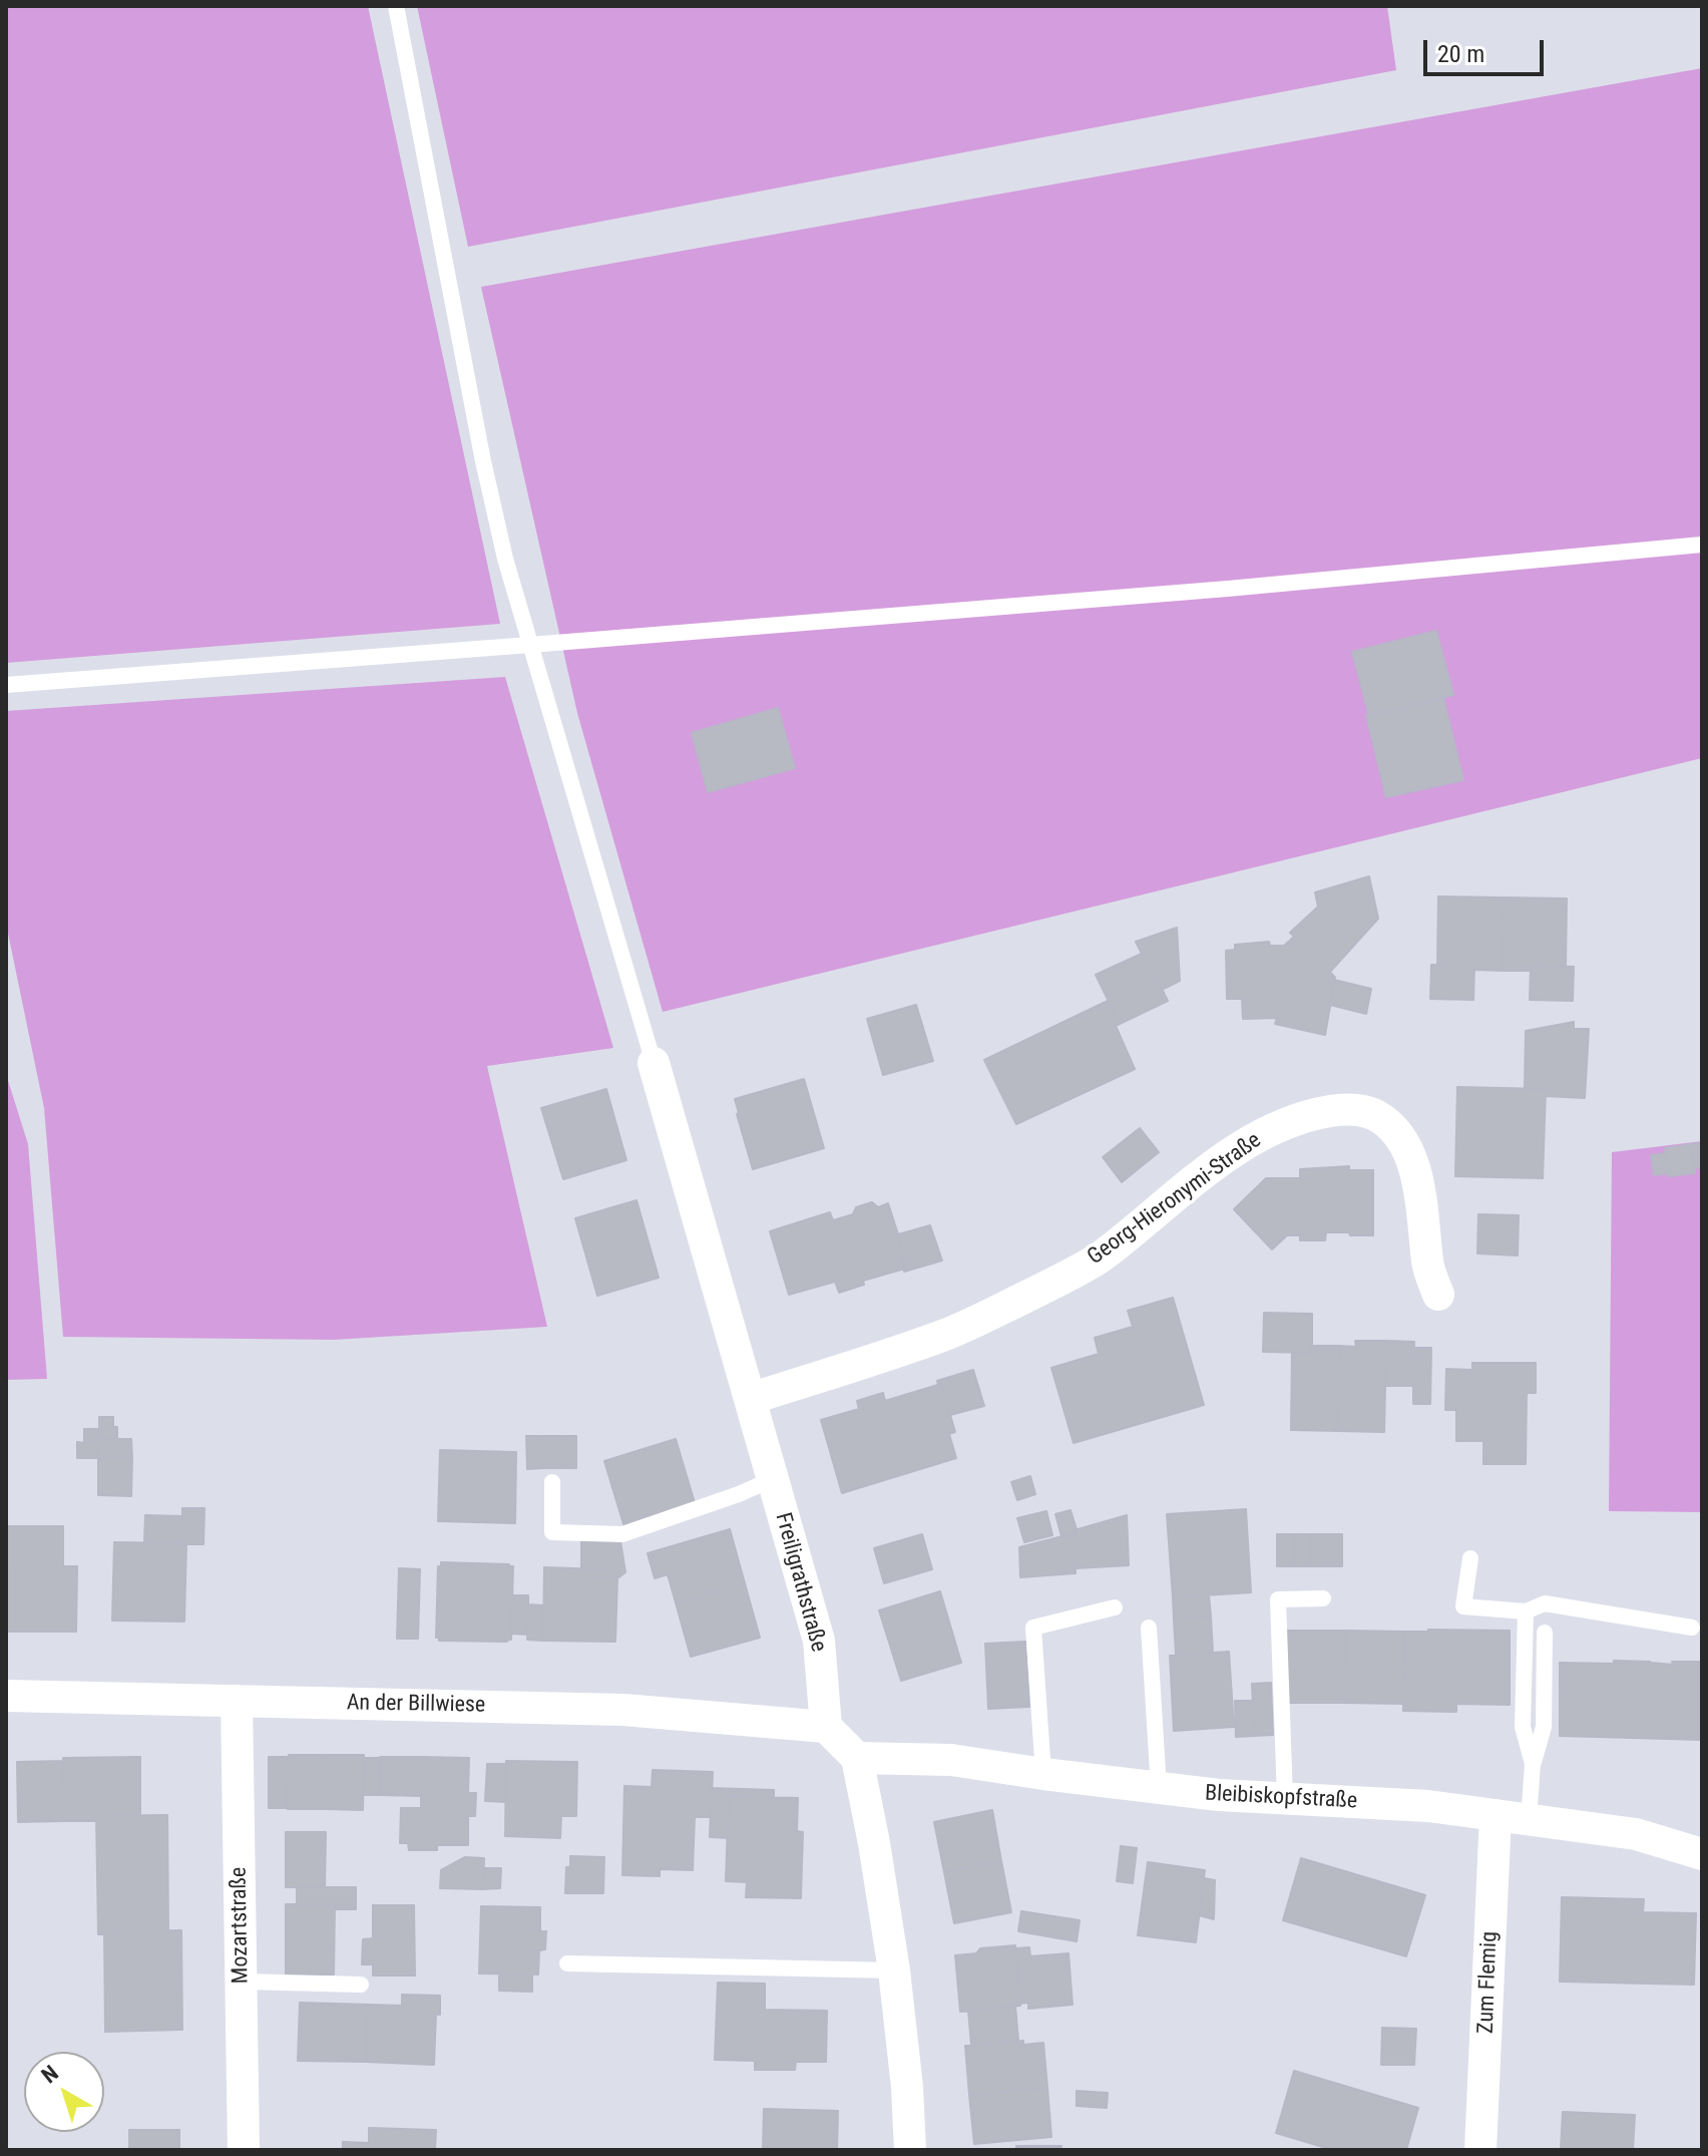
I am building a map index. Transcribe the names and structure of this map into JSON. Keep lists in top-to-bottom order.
{
  "streets": {
    "street": [
      "Georg-Hieronymi-Straße",
      "Freiligrathstraße",
      "An der Billwiese",
      "Bleibiskopfstraße",
      "Mozartstraße",
      "Zum Flemig"
    ]
  },
  "crossings": [
    ["Georg-Hieronymi-Straße", "Freiligrathstraße"],
    ["Freiligrathstraße", "An der Billwiese"],
    ["An der Billwiese", "Mozartstraße"],
    ["Bleibiskopfstraße", "Zum Flemig"]
  ],
  "scale_bar": "20 m",
  "north": "top left"
}
